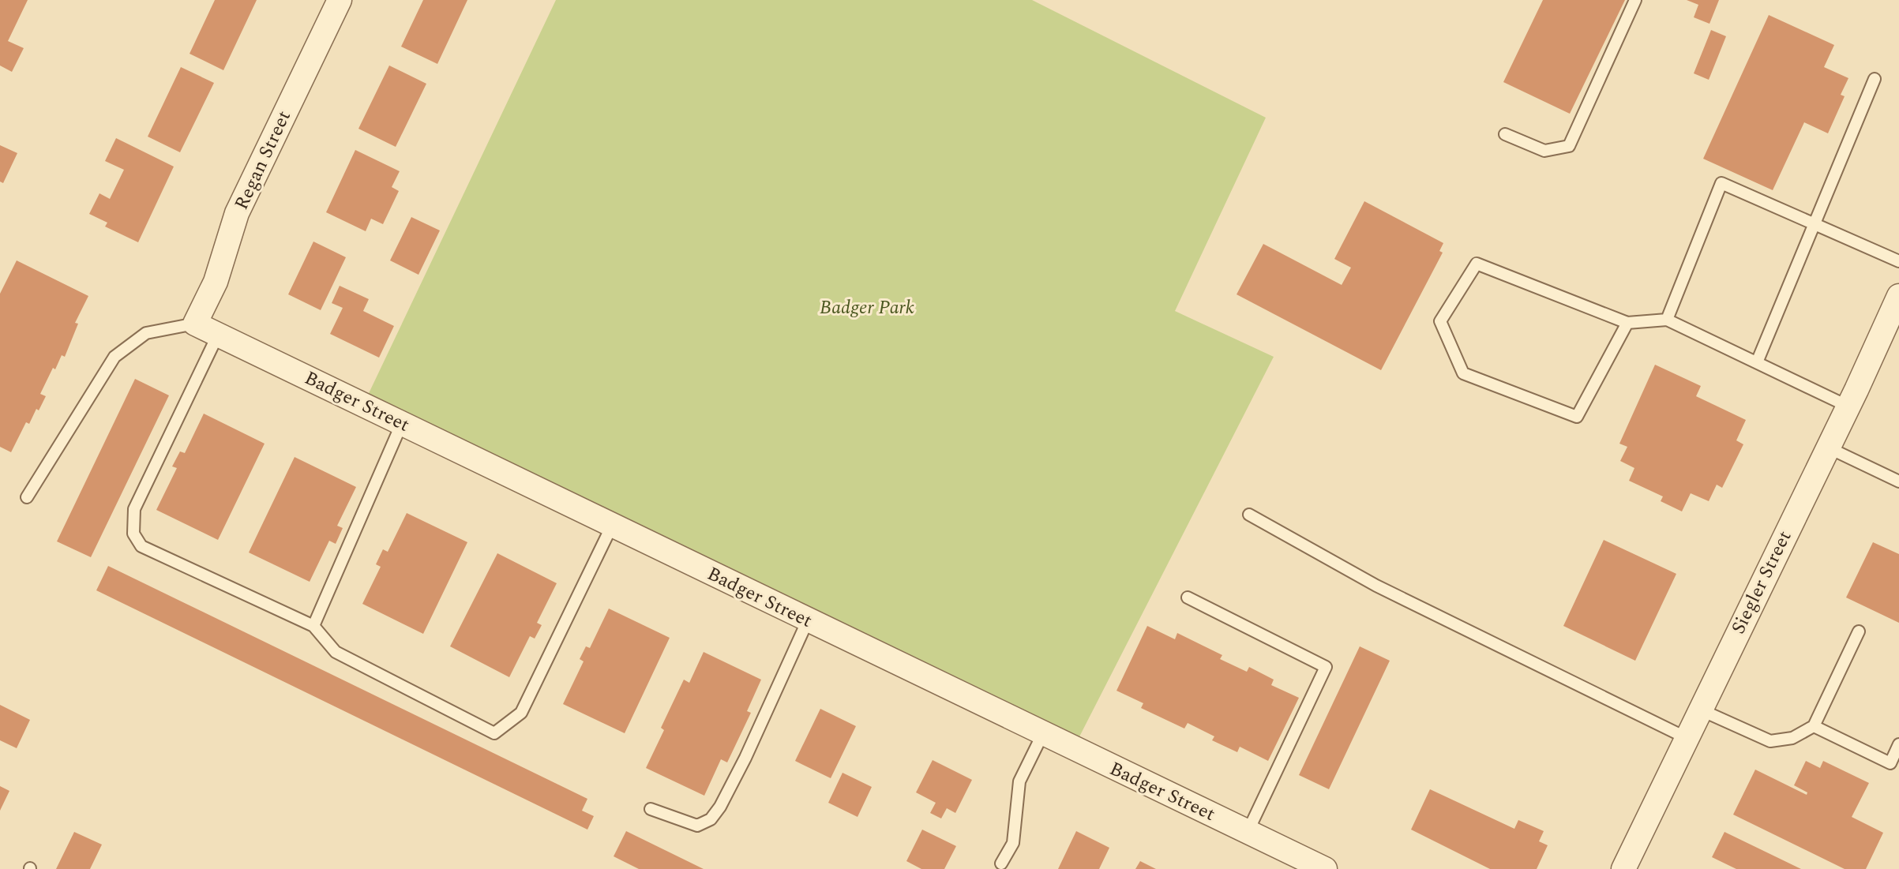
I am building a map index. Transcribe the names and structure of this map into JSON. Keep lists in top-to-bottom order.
{
  "streets": {
    "street": ["Regan Street", "Badger Street", "Siegler Street"]
  },
  "crossings": [
    ["Regan Street", "Badger Street"]
  ],
  "parks": ["Badger Park"]
}
